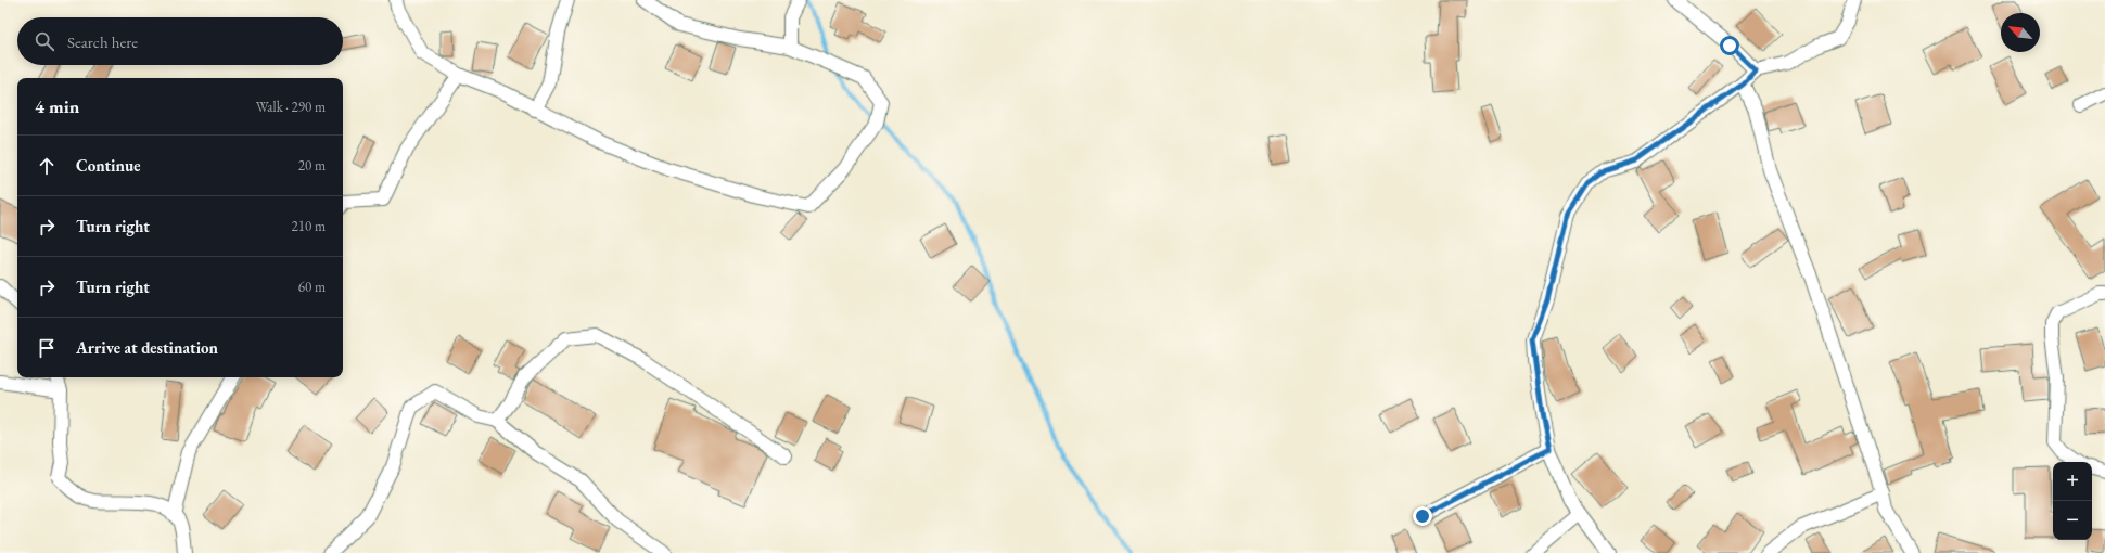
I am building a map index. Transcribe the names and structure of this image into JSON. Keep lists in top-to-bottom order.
{
  "north": "top left",
  "page": {
    "search": "Search here",
    "heading": ["4 min", "Walk · 290 m"],
    "list": [
      ["Continue", "20 m"],
      ["Turn right", "210 m"],
      ["Turn right", "60 m"],
      "Arrive at destination"
    ],
    "map_buttons": ["+", "−"]
  }
}
